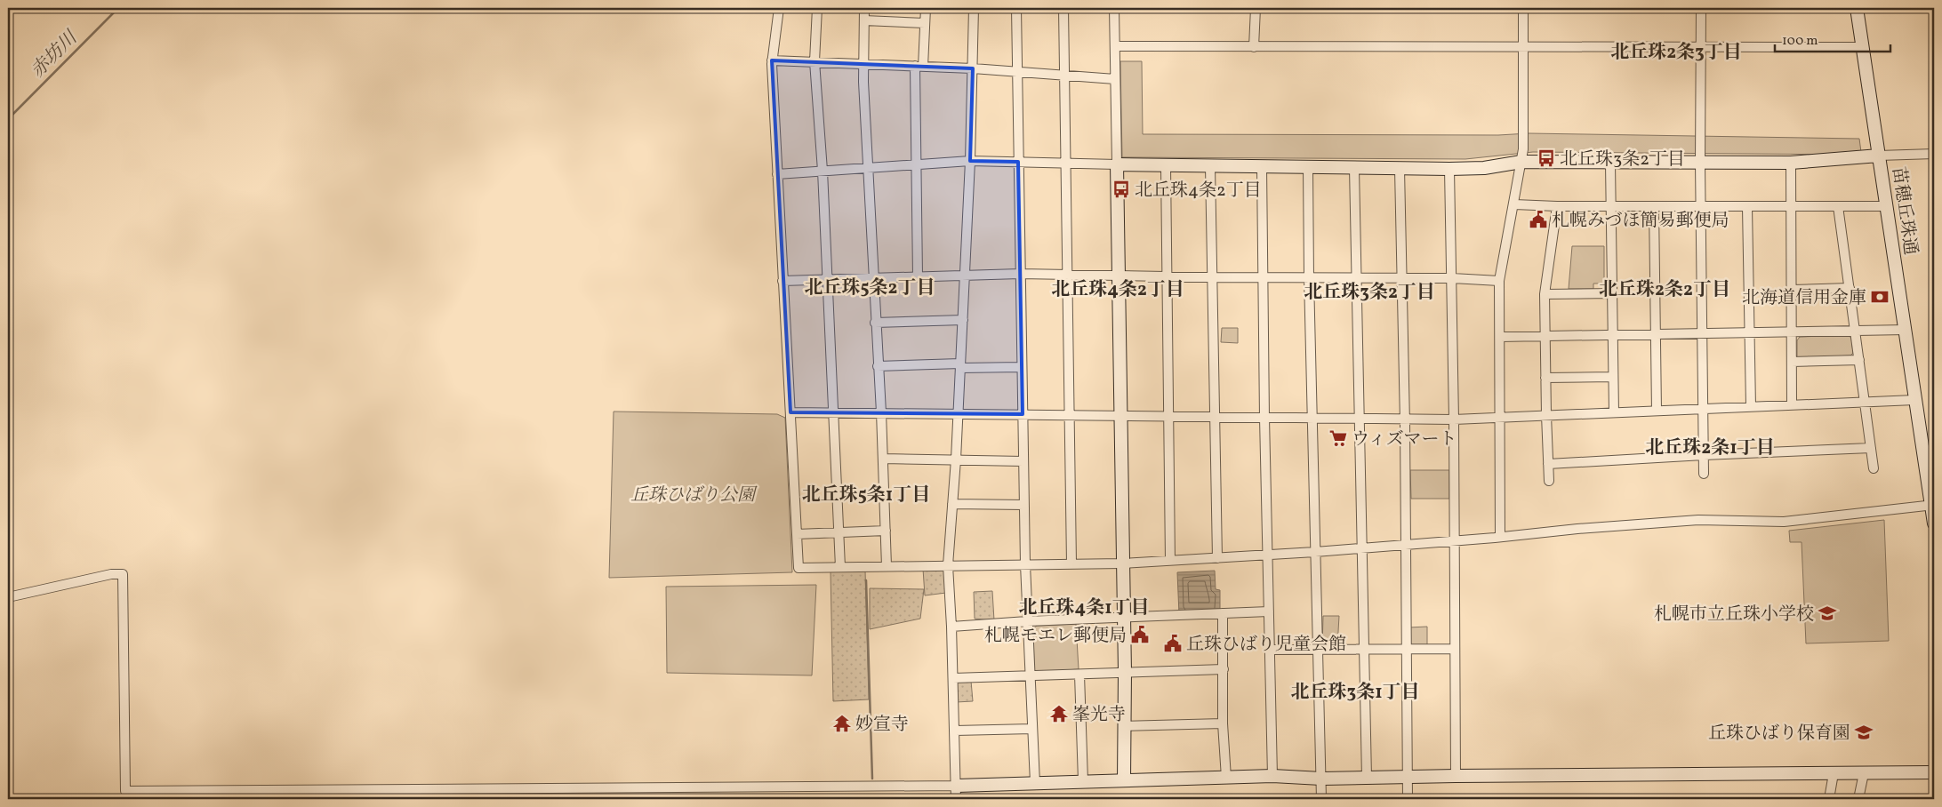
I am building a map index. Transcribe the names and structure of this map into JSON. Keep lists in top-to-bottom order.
{
  "streets": {
    "street": ["苗穂丘珠通"]
  },
  "districts": [
    "北丘珠2条3丁目",
    "北丘珠5条2丁目",
    "北丘珠4条2丁目",
    "北丘珠2条2丁目",
    "北丘珠3条2丁目",
    "北丘珠2条1丁目",
    "北丘珠5条1丁目",
    "北丘珠4条1丁目",
    "北丘珠3条1丁目"
  ],
  "water": ["赤坊川"],
  "parks": ["丘珠ひばり公園"],
  "places": {
    "bus stop": ["北丘珠3条2丁目", "北丘珠4条2丁目"],
    "public building": ["札幌みづほ簡易郵便局", "札幌モエレ郵便局", "丘珠ひばり児童会館"],
    "bank": ["北海道信用金庫"],
    "supermarket": ["ウィズマート"],
    "school or university": ["札幌市立丘珠小学校", "丘珠ひばり保育園"],
    "temple": ["峯光寺", "妙宣寺"]
  },
  "scale_bar": "100 m"
}
